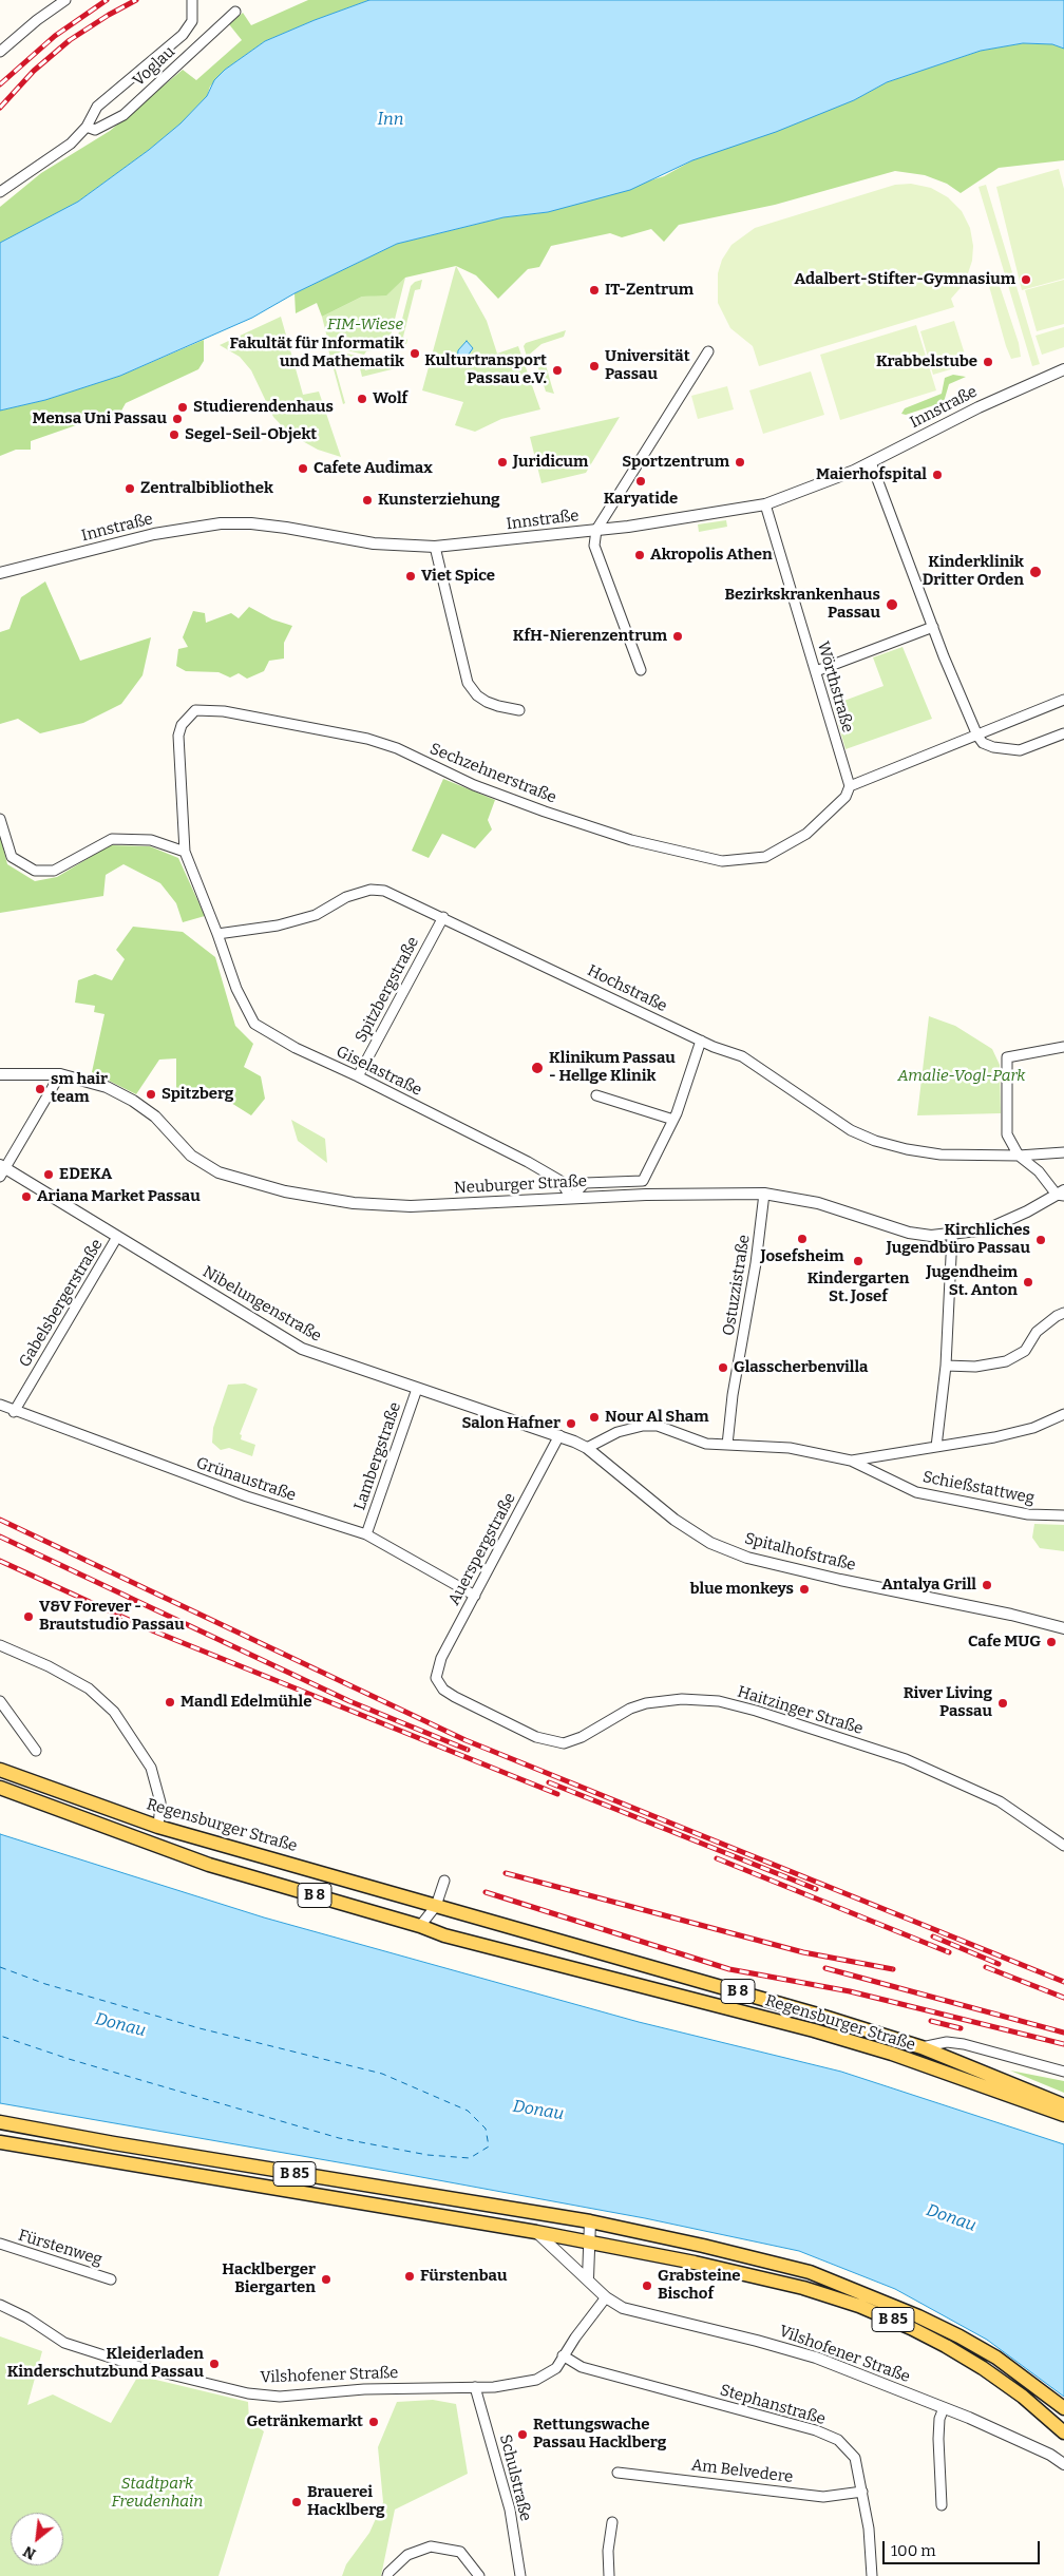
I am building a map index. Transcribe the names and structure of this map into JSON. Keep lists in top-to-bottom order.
{
  "streets": {
    "main road": ["Regensburger Straße", "B 8", "B 85"],
    "street": [
      "Voglau",
      "Innstraße",
      "Wörthstraße",
      "Sechzehnerstraße",
      "Hochstraße",
      "Spitzbergstraße",
      "Giselastraße",
      "Neuburger Straße",
      "Ostuzzistraße",
      "Gabelsbergerstraße",
      "Nibelungenstraße",
      "Lambergstraße",
      "Grünaustraße",
      "Schießstattweg",
      "Auerspergstraße",
      "Spitalhofstraße",
      "Haitzinger Straße",
      "Fürstenweg",
      "Vilshofener Straße",
      "Stephanstraße",
      "Am Belvedere",
      "Schulstraße"
    ]
  },
  "crossings": [
    ["Innstraße", "Wörthstraße"],
    ["Wörthstraße", "Sechzehnerstraße"],
    ["Sechzehnerstraße", "Hochstraße"],
    ["Sechzehnerstraße", "Giselastraße"],
    ["Hochstraße", "Spitzbergstraße"],
    ["Hochstraße", "Giselastraße"],
    ["Spitzbergstraße", "Giselastraße"],
    ["Giselastraße", "Neuburger Straße"],
    ["Neuburger Straße", "Ostuzzistraße"],
    ["Ostuzzistraße", "Schießstattweg"],
    ["Gabelsbergerstraße", "Nibelungenstraße"],
    ["Gabelsbergerstraße", "Grünaustraße"],
    ["Nibelungenstraße", "Lambergstraße"],
    ["Nibelungenstraße", "Auerspergstraße"],
    ["Nibelungenstraße", "Spitalhofstraße"],
    ["Lambergstraße", "Grünaustraße"],
    ["Grünaustraße", "Auerspergstraße"],
    ["Schießstattweg", "Spitalhofstraße"],
    ["Auerspergstraße", "Spitalhofstraße"],
    ["Auerspergstraße", "Haitzinger Straße"],
    ["Regensburger Straße", "B 8"],
    ["B 85", "Vilshofener Straße"],
    ["Vilshofener Straße", "Stephanstraße"],
    ["Vilshofener Straße", "Schulstraße"],
    ["Stephanstraße", "Am Belvedere"]
  ],
  "water": ["Inn", "Donau"],
  "parks": ["FIM-Wiese", "Amalie-Vogl-Park", "Stadtpark Freudenhain"],
  "places": [
    "Adalbert-Stifter-Gymnasium",
    "IT-Zentrum",
    "Fakultät für Informatik und Mathematik",
    "Krabbelstube",
    "Universität Passau",
    "Kulturtransport Passau e.V.",
    "Wolf",
    "Studierendenhaus",
    "Mensa Uni Passau",
    "Segel-Seil-Objekt",
    "Juridicum",
    "Sportzentrum",
    "Cafete Audimax",
    "Maierhofspital",
    "Karyatide",
    "Zentralbibliothek",
    "Kunsterziehung",
    "Akropolis Athen",
    "Kinderklinik Dritter Orden",
    "Viet Spice",
    "Bezirkskrankenhaus Passau",
    "KfH-Nierenzentrum",
    "Klinikum Passau - Hellge Klinik",
    "sm hair team",
    "Spitzberg",
    "EDEKA",
    "Ariana Market Passau",
    "Josefsheim",
    "Kirchliches Jugendbüro Passau",
    "Kindergarten St. Josef",
    "Jugendheim St. Anton",
    "Glasscherbenvilla",
    "Nour Al Sham",
    "Salon Hafner",
    "Antalya Grill",
    "blue monkeys",
    "V&V Forever - Brautstudio Passau",
    "Cafe MUG",
    "Mandl Edelmühle",
    "River Living Passau",
    "Fürstenbau",
    "Hacklberger Biergarten",
    "Grabsteine Bischof",
    "Kleiderladen Kinderschutzbund Passau",
    "Getränkemarkt",
    "Rettungswache Passau Hacklberg",
    "Brauerei Hacklberg"
  ],
  "scale_bar": "100 m",
  "north": "bottom left"
}
